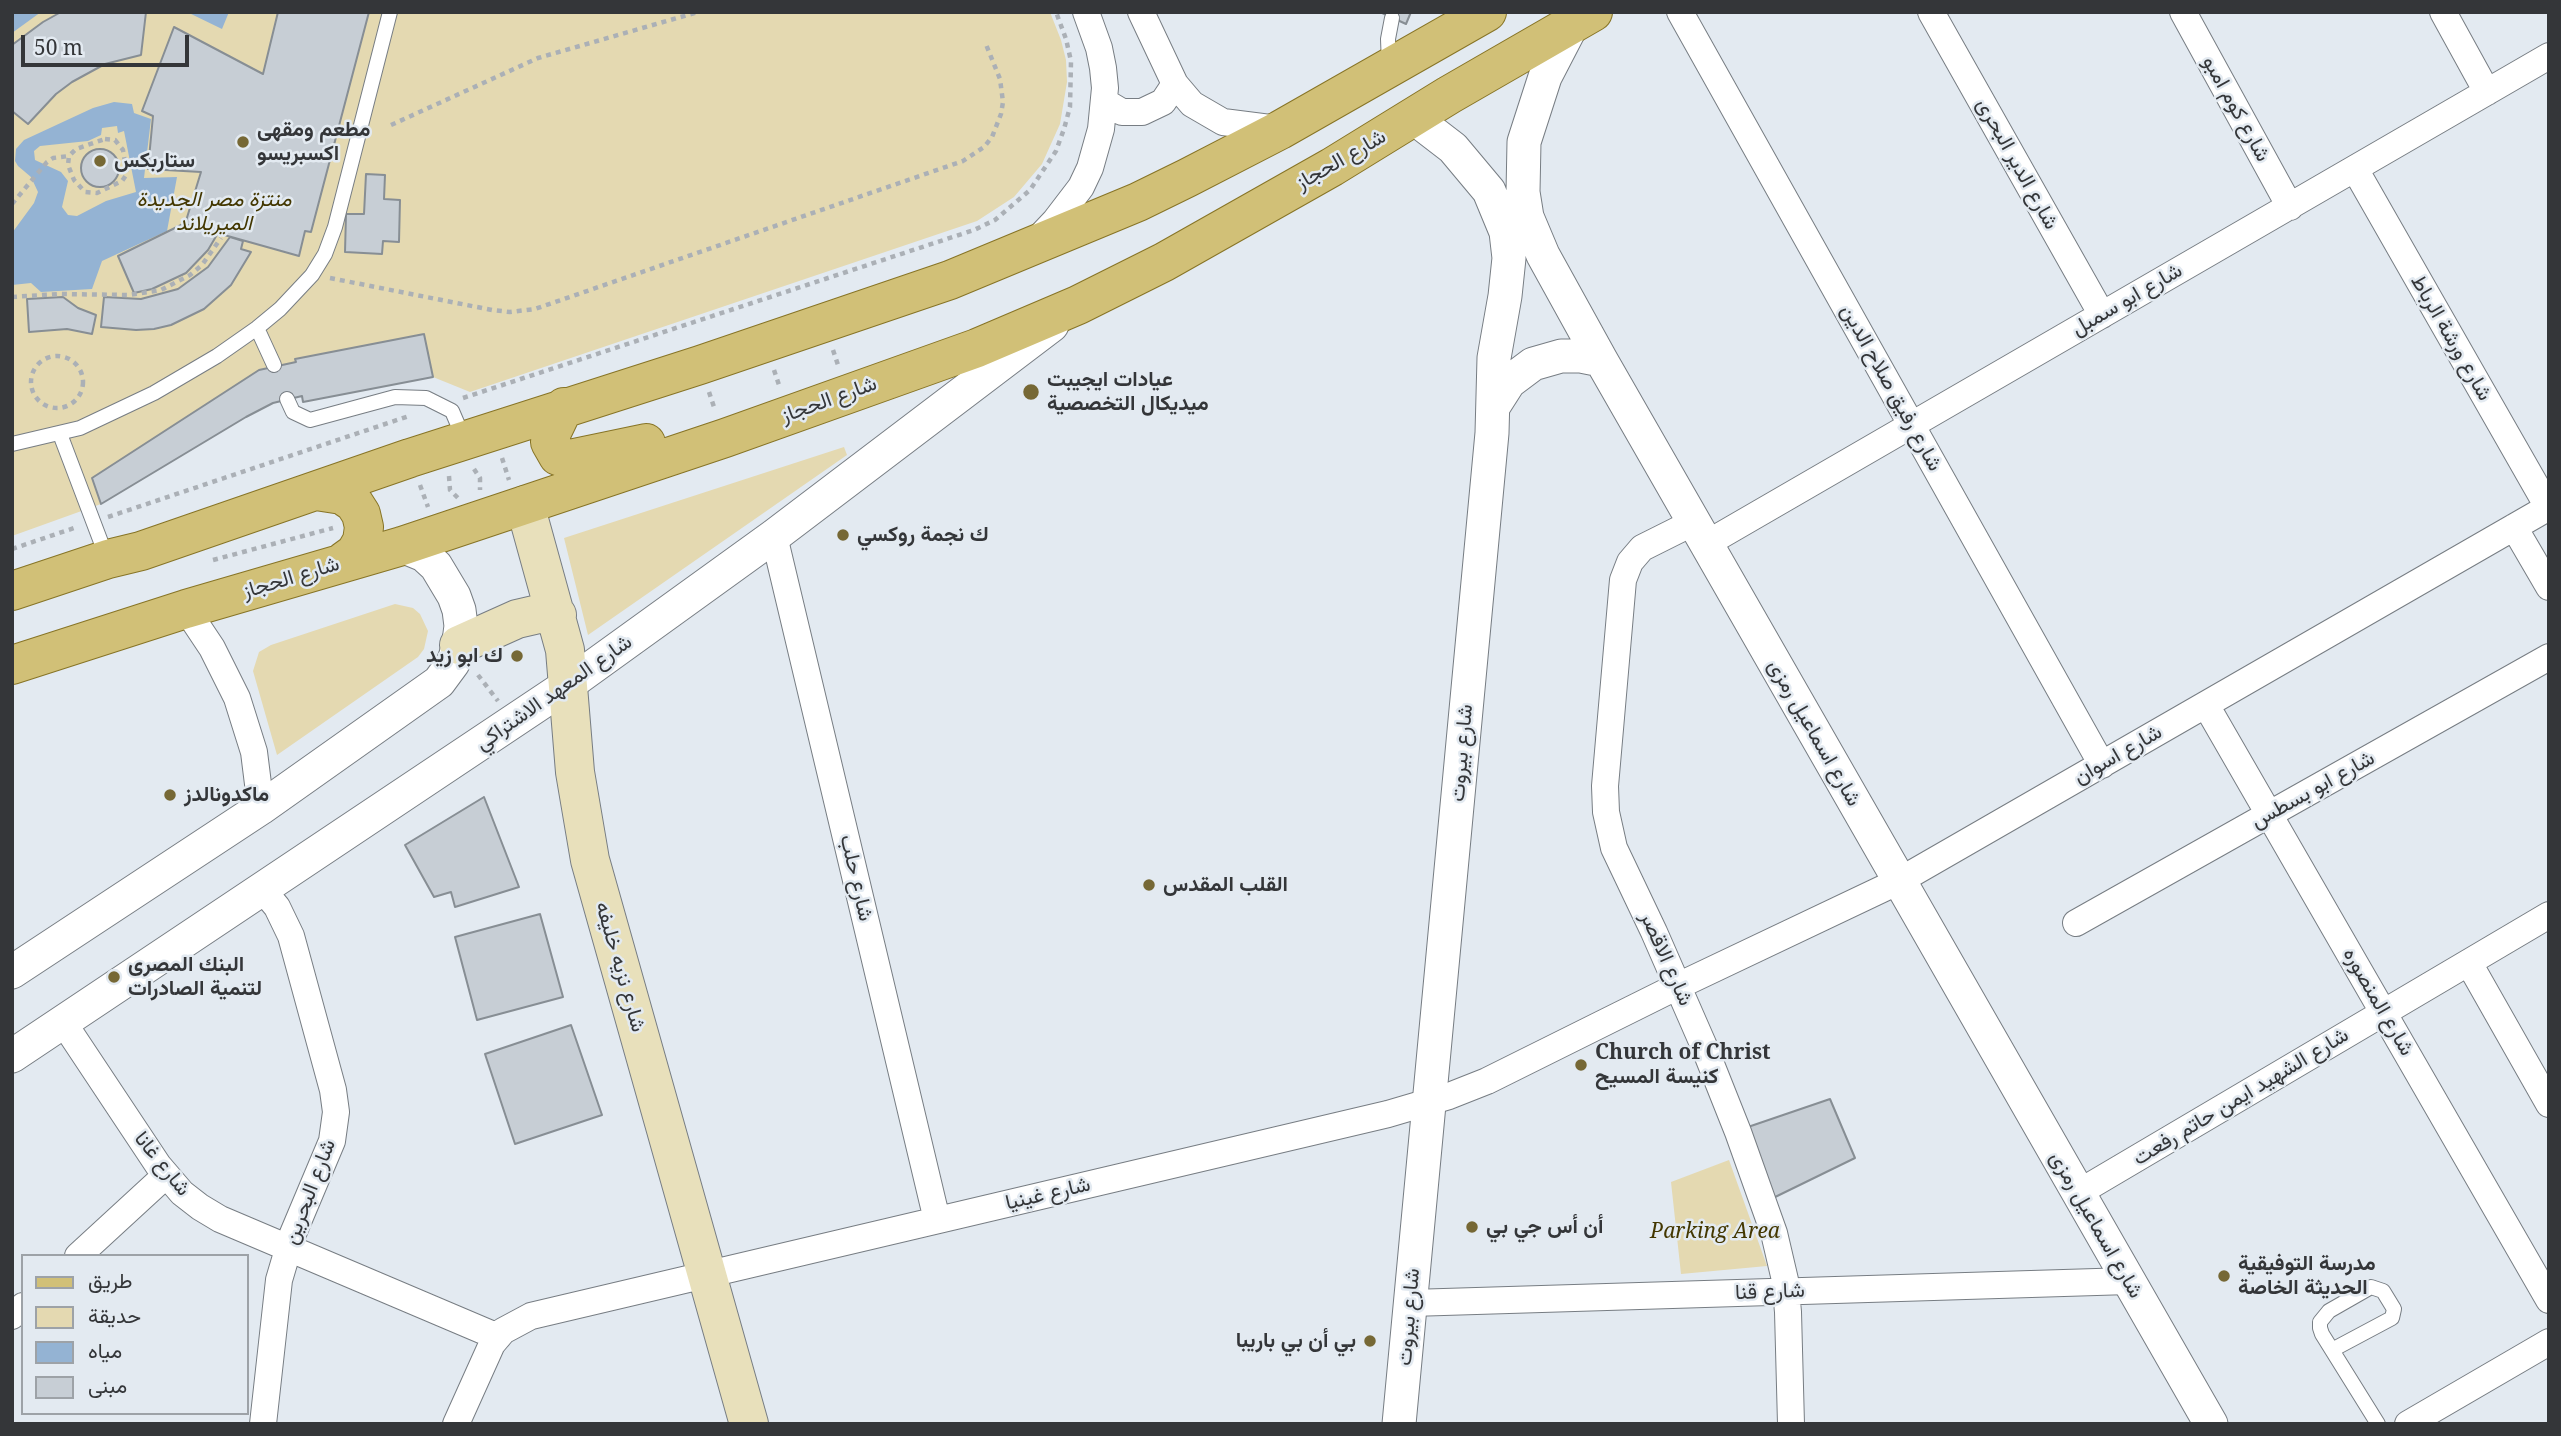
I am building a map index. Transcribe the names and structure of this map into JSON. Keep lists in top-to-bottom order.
{
  "streets": {
    "main road": ["شارع الحجاز", "شارع نزيه خليفه"],
    "street": [
      "شارع كوم امبو",
      "شارع الدير البحرى",
      "شارع ابو سمبل",
      "شارع ورشة الرباط",
      "شارع رفيق صلاح الدين",
      "شارع المعهد الاشتراكي",
      "شارع اسماعيل رمزى",
      "شارع بيروت",
      "شارع اسوان",
      "شارع ابو بسطس",
      "شارع حلب",
      "شارع الاقصر",
      "شارع المنصوره",
      "شارع الشهيد ايمن حاتم رفعت",
      "شارع غانا",
      "شارع البحرين",
      "شارع غينيا",
      "شارع قنا"
    ]
  },
  "crossings": [
    ["شارع كوم امبو", "شارع ابو سمبل"],
    ["شارع الحجاز", "شارع المعهد الاشتراكي"],
    ["شارع الحجاز", "شارع اسماعيل رمزى"],
    ["شارع الحجاز", "شارع بيروت"],
    ["شارع الحجاز", "شارع نزيه خليفه"],
    ["شارع الدير البحرى", "شارع ابو سمبل"],
    ["شارع ابو سمبل", "شارع ورشة الرباط"],
    ["شارع ابو سمبل", "شارع رفيق صلاح الدين"],
    ["شارع ابو سمبل", "شارع اسماعيل رمزى"],
    ["شارع ابو سمبل", "شارع الاقصر"],
    ["شارع ورشة الرباط", "شارع اسوان"],
    ["شارع رفيق صلاح الدين", "شارع اسوان"],
    ["شارع المعهد الاشتراكي", "شارع حلب"],
    ["شارع المعهد الاشتراكي", "شارع نزيه خليفه"],
    ["شارع المعهد الاشتراكي", "شارع غانا"],
    ["شارع المعهد الاشتراكي", "شارع البحرين"],
    ["شارع اسماعيل رمزى", "شارع اسوان"],
    ["شارع اسماعيل رمزى", "شارع الاقصر"],
    ["شارع اسماعيل رمزى", "شارع الشهيد ايمن حاتم رفعت"],
    ["شارع اسماعيل رمزى", "شارع قنا"],
    ["شارع بيروت", "شارع غينيا"],
    ["شارع بيروت", "شارع قنا"],
    ["شارع اسوان", "شارع الاقصر"],
    ["شارع اسوان", "شارع المنصوره"],
    ["شارع اسوان", "شارع غينيا"],
    ["شارع ابو بسطس", "شارع المنصوره"],
    ["شارع حلب", "شارع غينيا"],
    ["شارع الاقصر", "شارع غينيا"],
    ["شارع الاقصر", "شارع قنا"],
    ["شارع نزيه خليفه", "شارع غينيا"],
    ["شارع المنصوره", "شارع الشهيد ايمن حاتم رفعت"],
    ["شارع غانا", "شارع البحرين"],
    ["شارع غانا", "شارع غينيا"]
  ],
  "parks": ["منتزة مصر الجديدة الميريلاند", "Parking Area"],
  "places": [
    "مطعم ومقهى اكسبريسو",
    "ستاربكس",
    "عيادات ايجيبت ميديكال التخصصية",
    "ك نجمة روكسي",
    "ك ابو زيد",
    "ماكدونالدز",
    "القلب المقدس",
    "البنك المصرى لتنمية الصادرات",
    "Church of Christ كنيسة المسيح",
    "أن أس جي بي",
    "مدرسة التوفيقية الحديثة الخاصة",
    "بي أن بي باريبا"
  ],
  "legend": [
    "طريق",
    "حديقة",
    "مياه",
    "مبنى"
  ],
  "scale_bar": "50 m"
}
